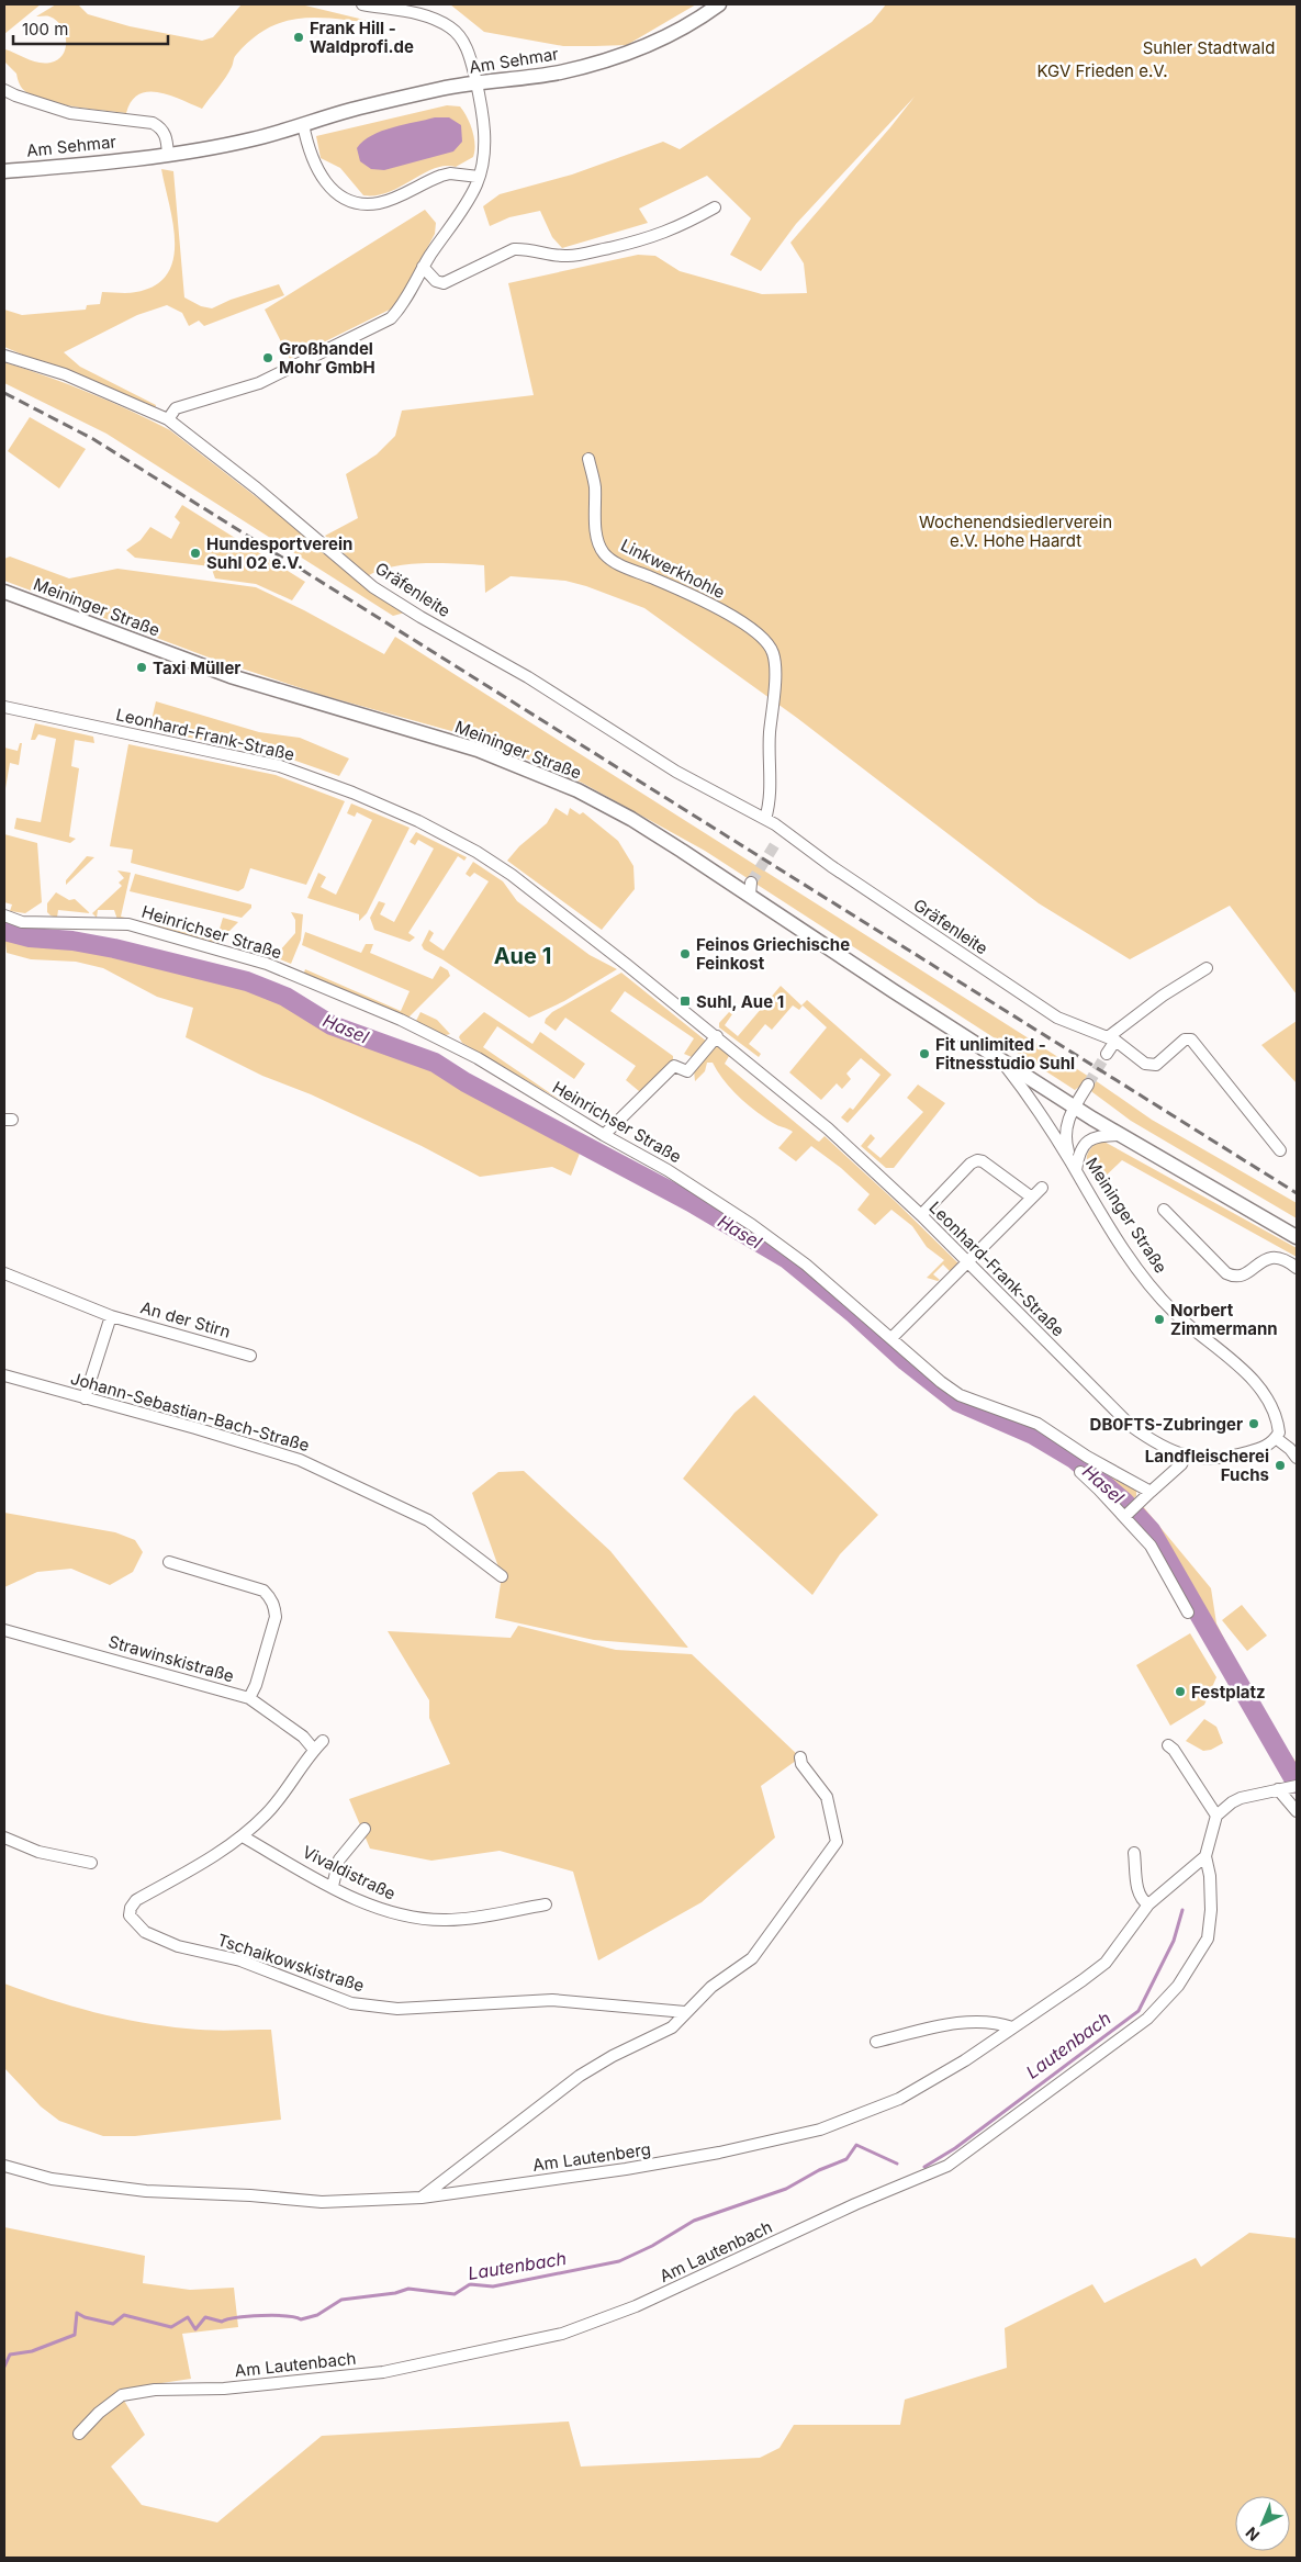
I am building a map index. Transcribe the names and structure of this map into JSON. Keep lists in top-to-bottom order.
{
  "streets": {
    "main road": ["Am Sehmar", "Meininger Straße"],
    "street": [
      "Linkwerkhohle",
      "Gräfenleite",
      "Leonhard-Frank-Straße",
      "Heinrichser Straße",
      "An der Stirn",
      "Johann-Sebastian-Bach-Straße",
      "Strawinskistraße",
      "Vivaldistraße",
      "Tschaikowskistraße",
      "Am Lautenberg",
      "Am Lautenbach"
    ]
  },
  "crossings": [
    ["Linkwerkhohle", "Gräfenleite"],
    ["Meininger Straße", "Leonhard-Frank-Straße"],
    ["Strawinskistraße", "Tschaikowskistraße"],
    ["Vivaldistraße", "Tschaikowskistraße"],
    ["Am Lautenberg", "Am Lautenbach"]
  ],
  "districts": ["Aue 1"],
  "water": ["Hasel", "Lautenbach"],
  "parks": ["Suhler Stadtwald", "KGV Frieden e.V.", "Wochenendsiedlerverein e.V. Hohe Haardt"],
  "places": {
    "other": [
      "Frank Hill - Waldprofi.de",
      "Großhandel Mohr GmbH",
      "Hundesportverein Suhl 02 e.V.",
      "Taxi Müller",
      "Feinos Griechische Feinkost",
      "Fit unlimited - Fitnesstudio Suhl",
      "Norbert Zimmermann",
      "DB0FTS-Zubringer",
      "Landfleischerei Fuchs",
      "Festplatz"
    ],
    "transit": ["Suhl, Aue 1"]
  },
  "scale_bar": "100 m",
  "north": "bottom left"
}
